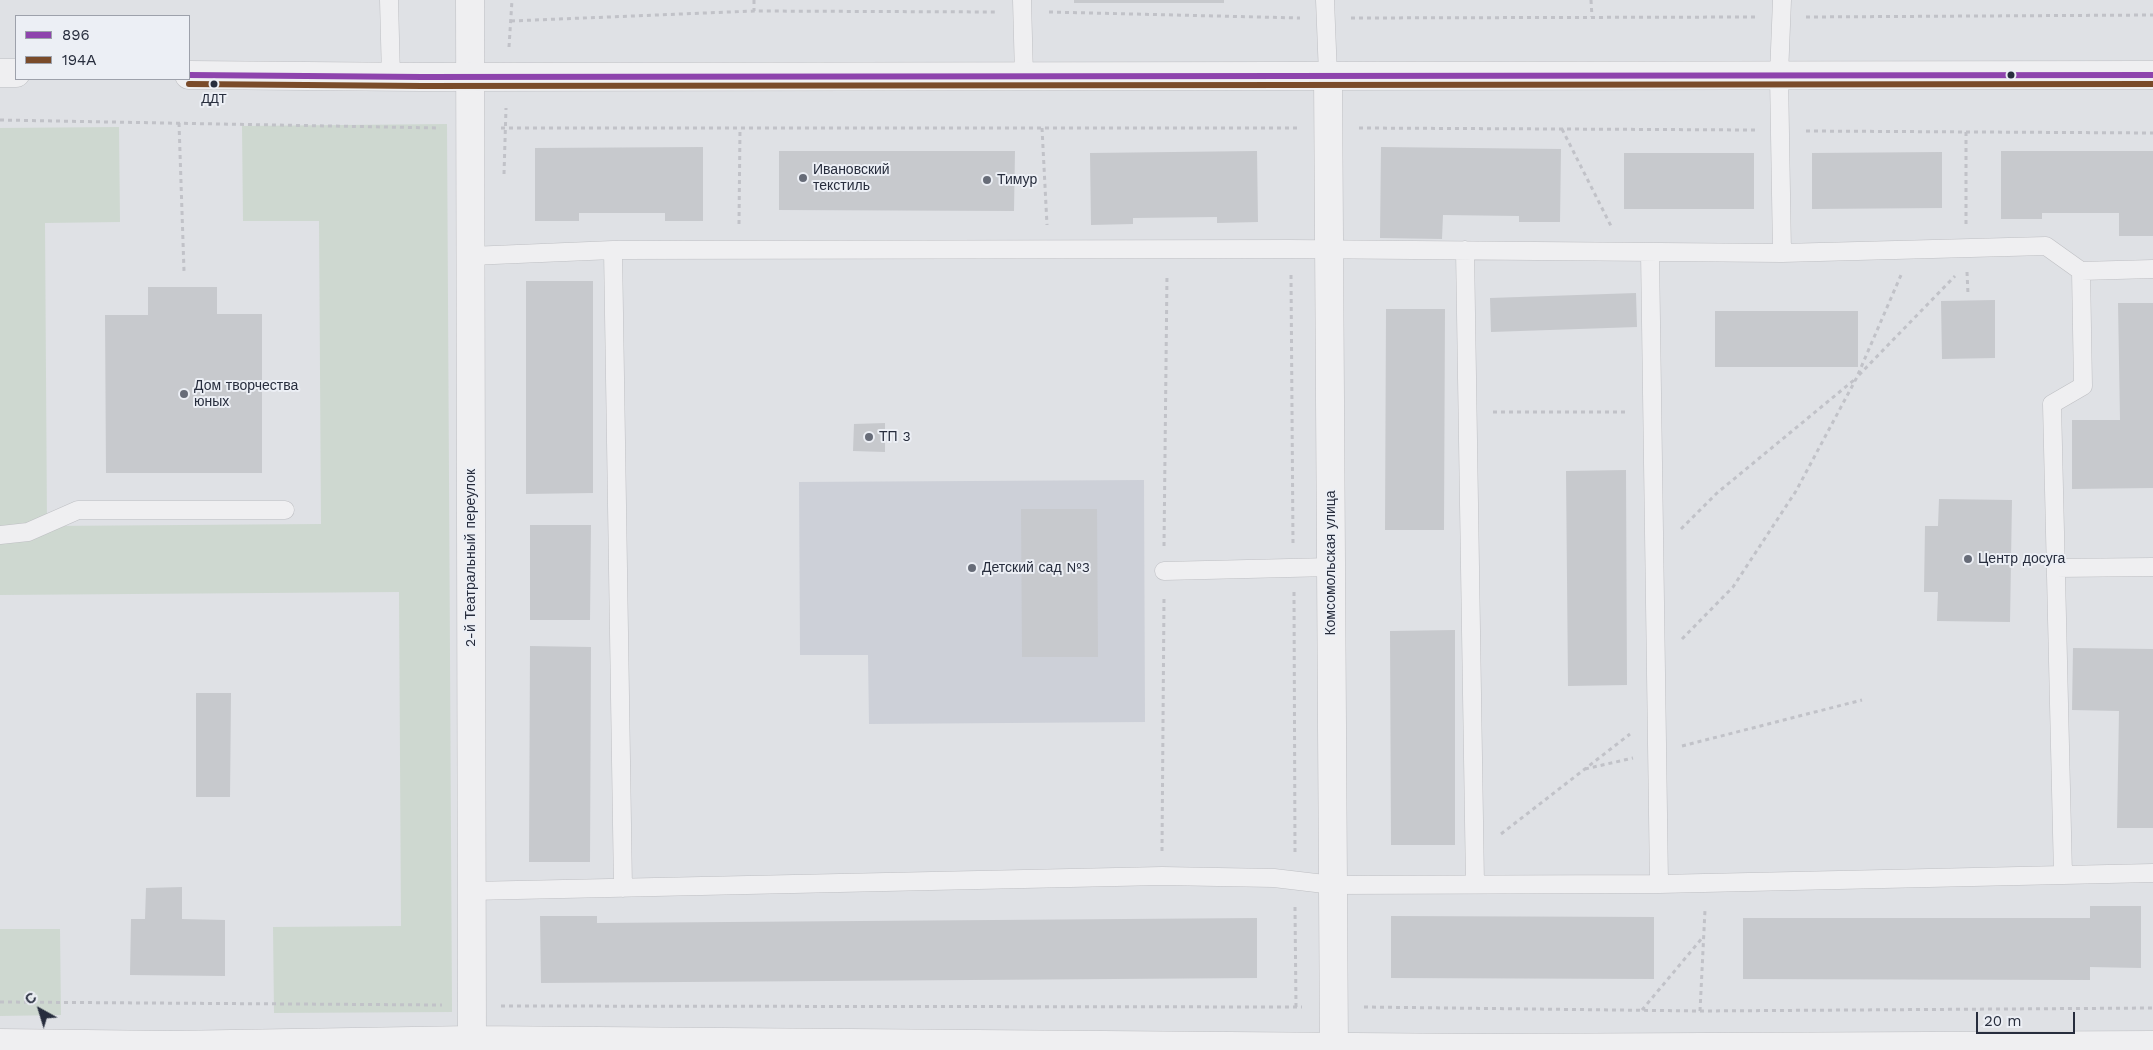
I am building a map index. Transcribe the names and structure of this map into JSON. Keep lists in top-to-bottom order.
{
  "streets": {
    "street": ["2-й Театральный переулок", "Комсомольская улица"]
  },
  "places": [
    "ДДТ",
    "Ивановский текстиль",
    "Тимур",
    "Дом творчества юных",
    "ТП 3",
    "Центр досуга",
    "Детский сад №3"
  ],
  "lines": ["transit line 896", "transit line 194А"],
  "legend": ["896", "194А"],
  "scale_bar": "20 m",
  "north": "top left"
}
